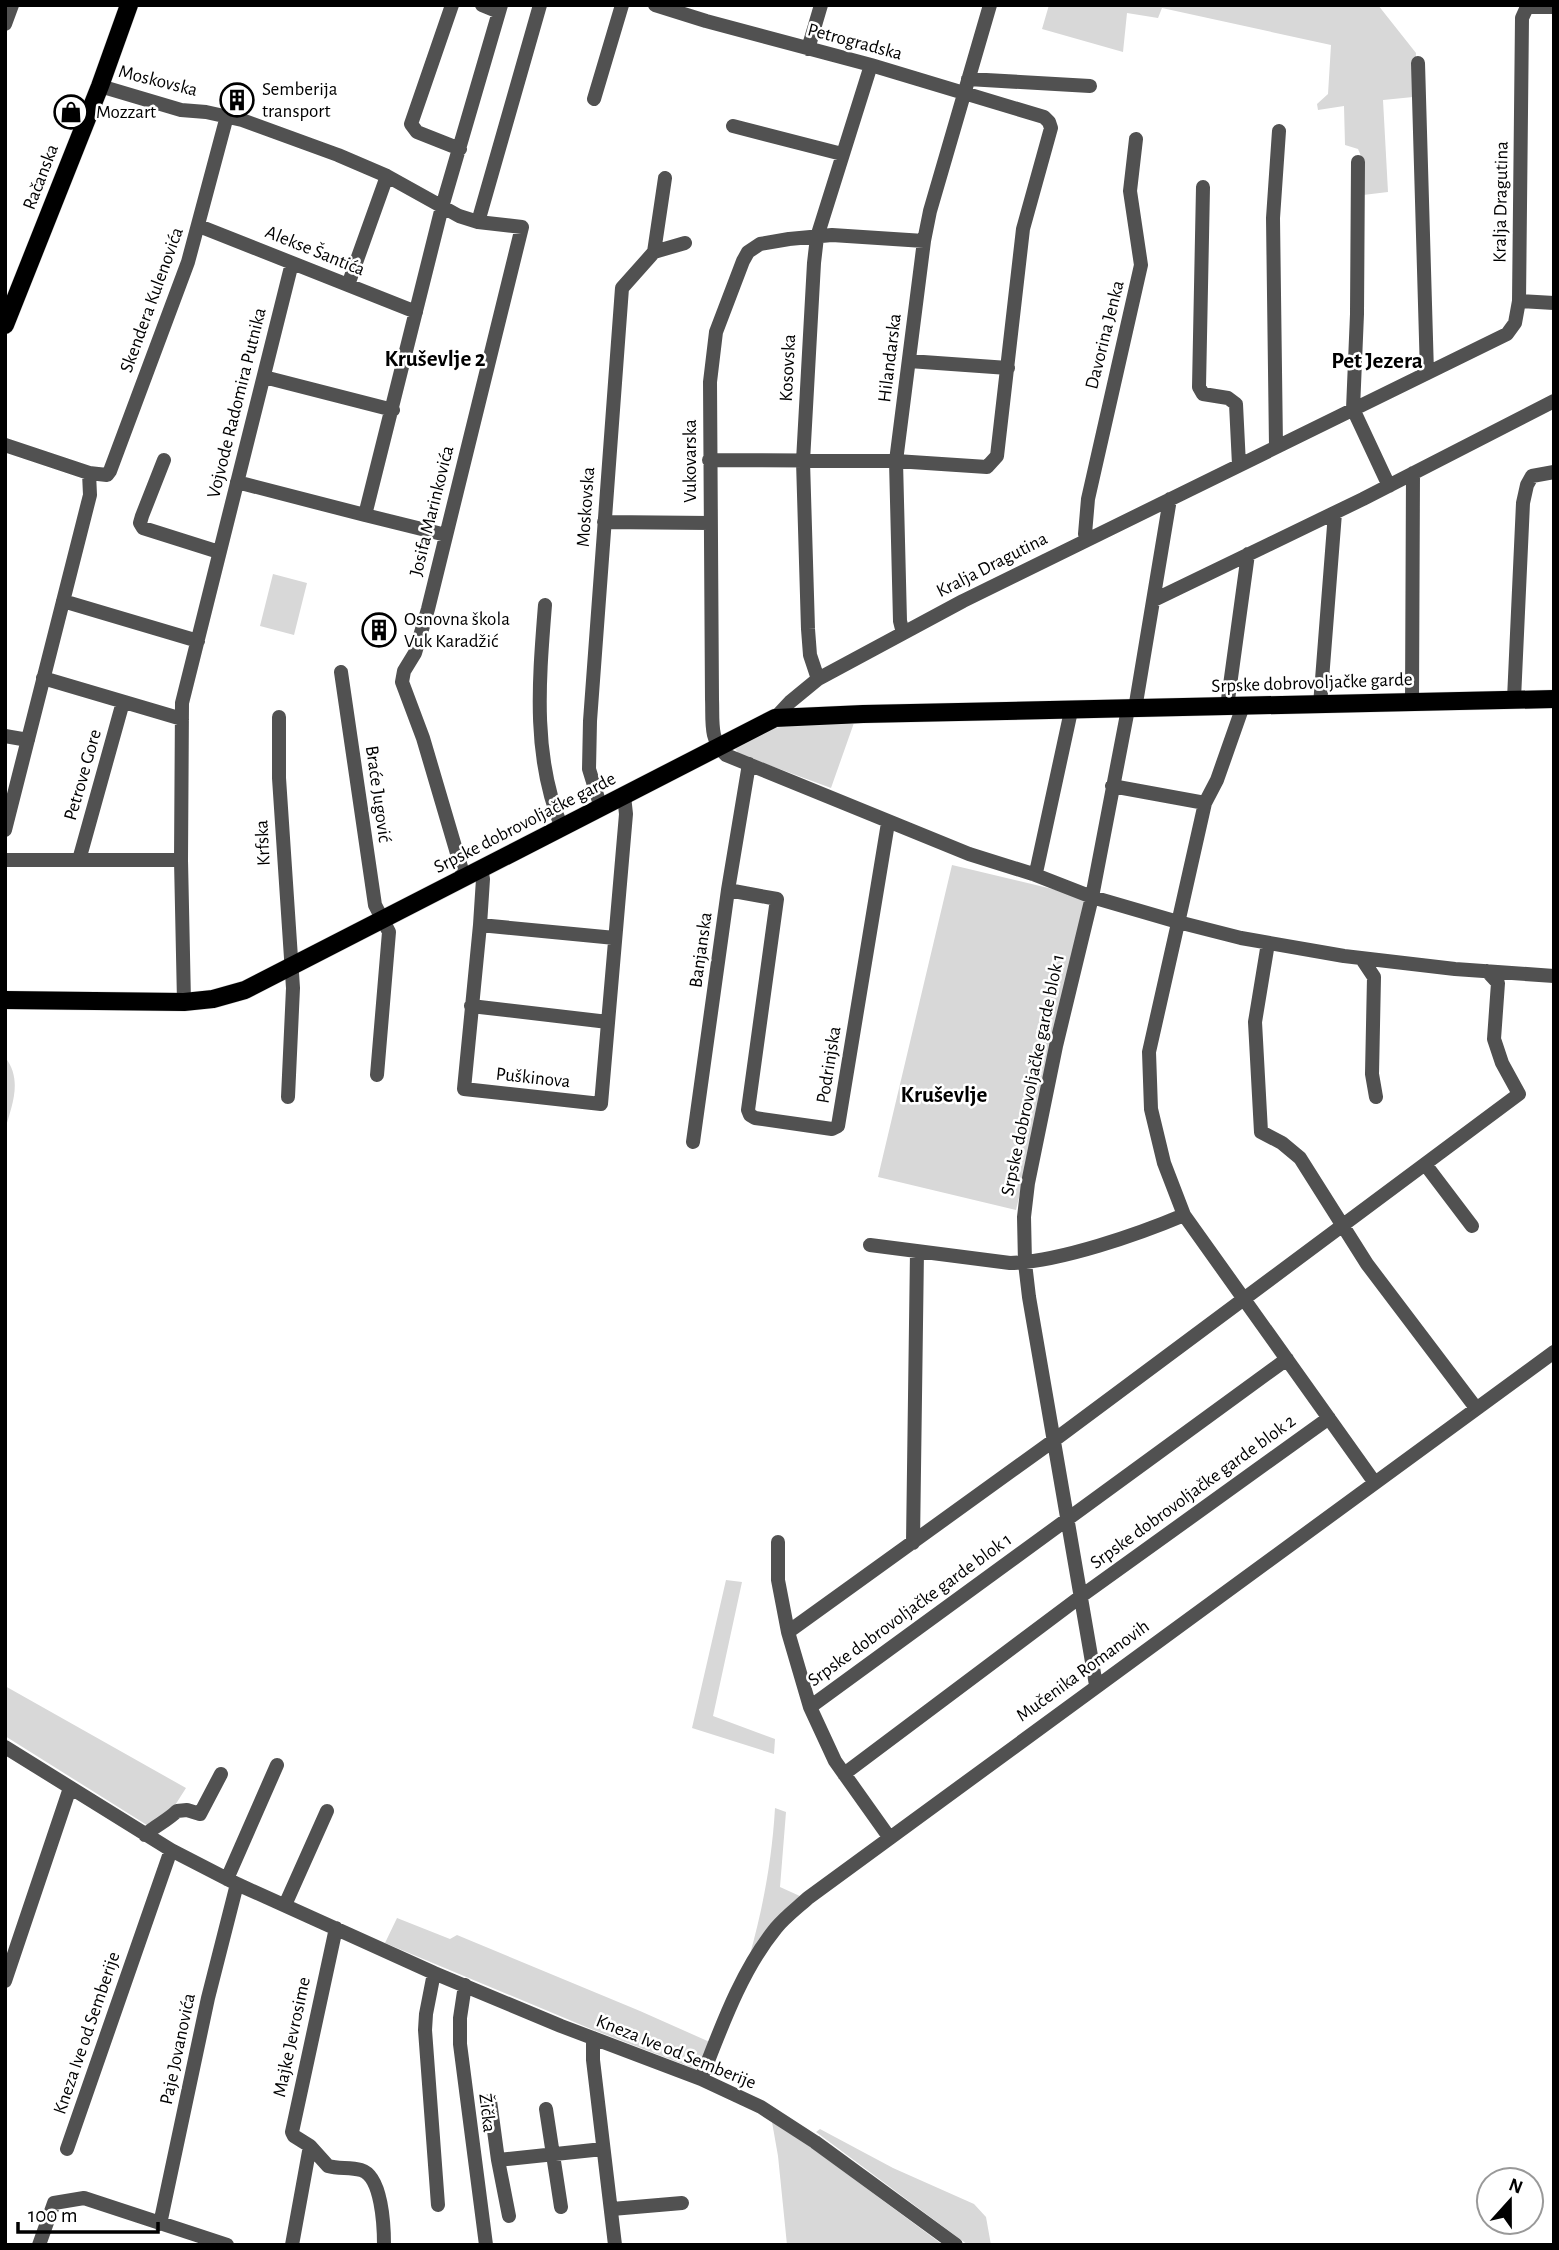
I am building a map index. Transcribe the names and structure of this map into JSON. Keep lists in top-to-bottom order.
{
  "streets": {
    "main road": ["Račanska", "Srpske dobrovoljačke garde"],
    "street": [
      "Petrogradska",
      "Moskovska",
      "Kralja Dragutina",
      "Alekse Šantića",
      "Skendera Kulenovića",
      "Davorina Jenka",
      "Hilandarska",
      "Kosovska",
      "Vojvode Radomira Putnika",
      "Vukovarska",
      "Josifa Marinkovića",
      "Petrove Gore",
      "Braće Jugović",
      "Krfska",
      "Banjanska",
      "Podrinjska",
      "Srpske dobrovoljačke garde blok 1",
      "Puškinova",
      "Srpske dobrovoljačke garde blok 2",
      "Mučenika Romanovih",
      "Kneza Ive od Semberije",
      "Majke Jevrosime",
      "Paje Jovanovića",
      "Žička"
    ]
  },
  "crossings": [
    ["Petrogradska", "Hilandarska"],
    ["Petrogradska", "Kosovska"],
    ["Moskovska", "Račanska"],
    ["Moskovska", "Skendera Kulenovića"],
    ["Moskovska", "Josifa Marinkovića"],
    ["Moskovska", "Srpske dobrovoljačke garde"],
    ["Kralja Dragutina", "Davorina Jenka"],
    ["Kralja Dragutina", "Hilandarska"],
    ["Kralja Dragutina", "Kosovska"],
    ["Kralja Dragutina", "Srpske dobrovoljačke garde"],
    ["Kralja Dragutina", "Srpske dobrovoljačke garde blok 1"],
    ["Alekse Šantića", "Skendera Kulenovića"],
    ["Alekse Šantića", "Vojvode Radomira Putnika"],
    ["Hilandarska", "Vukovarska"],
    ["Kosovska", "Vukovarska"],
    ["Vojvode Radomira Putnika", "Srpske dobrovoljačke garde"],
    ["Vukovarska", "Srpske dobrovoljačke garde"],
    ["Josifa Marinkovića", "Srpske dobrovoljačke garde"],
    ["Josifa Marinkovića", "Puškinova"],
    ["Srpske dobrovoljačke garde", "Braće Jugović"],
    ["Srpske dobrovoljačke garde", "Krfska"],
    ["Srpske dobrovoljačke garde", "Srpske dobrovoljačke garde blok 1"],
    ["Srpske dobrovoljačke garde", "Puškinova"],
    ["Banjanska", "Podrinjska"],
    ["Srpske dobrovoljačke garde blok 1", "Srpske dobrovoljačke garde blok 2"],
    ["Srpske dobrovoljačke garde blok 1", "Mučenika Romanovih"],
    ["Mučenika Romanovih", "Kneza Ive od Semberije"],
    ["Kneza Ive od Semberije", "Majke Jevrosime"],
    ["Kneza Ive od Semberije", "Paje Jovanovića"],
    ["Kneza Ive od Semberije", "Žička"]
  ],
  "districts": ["Kruševlje 2", "Pet Jezera", "Kruševlje"],
  "places": {
    "building": ["Semberija transport", "Osnovna škola Vuk Karadžić"],
    "shop": ["Mozzart"]
  },
  "scale_bar": "100 m",
  "north": "top"
}
